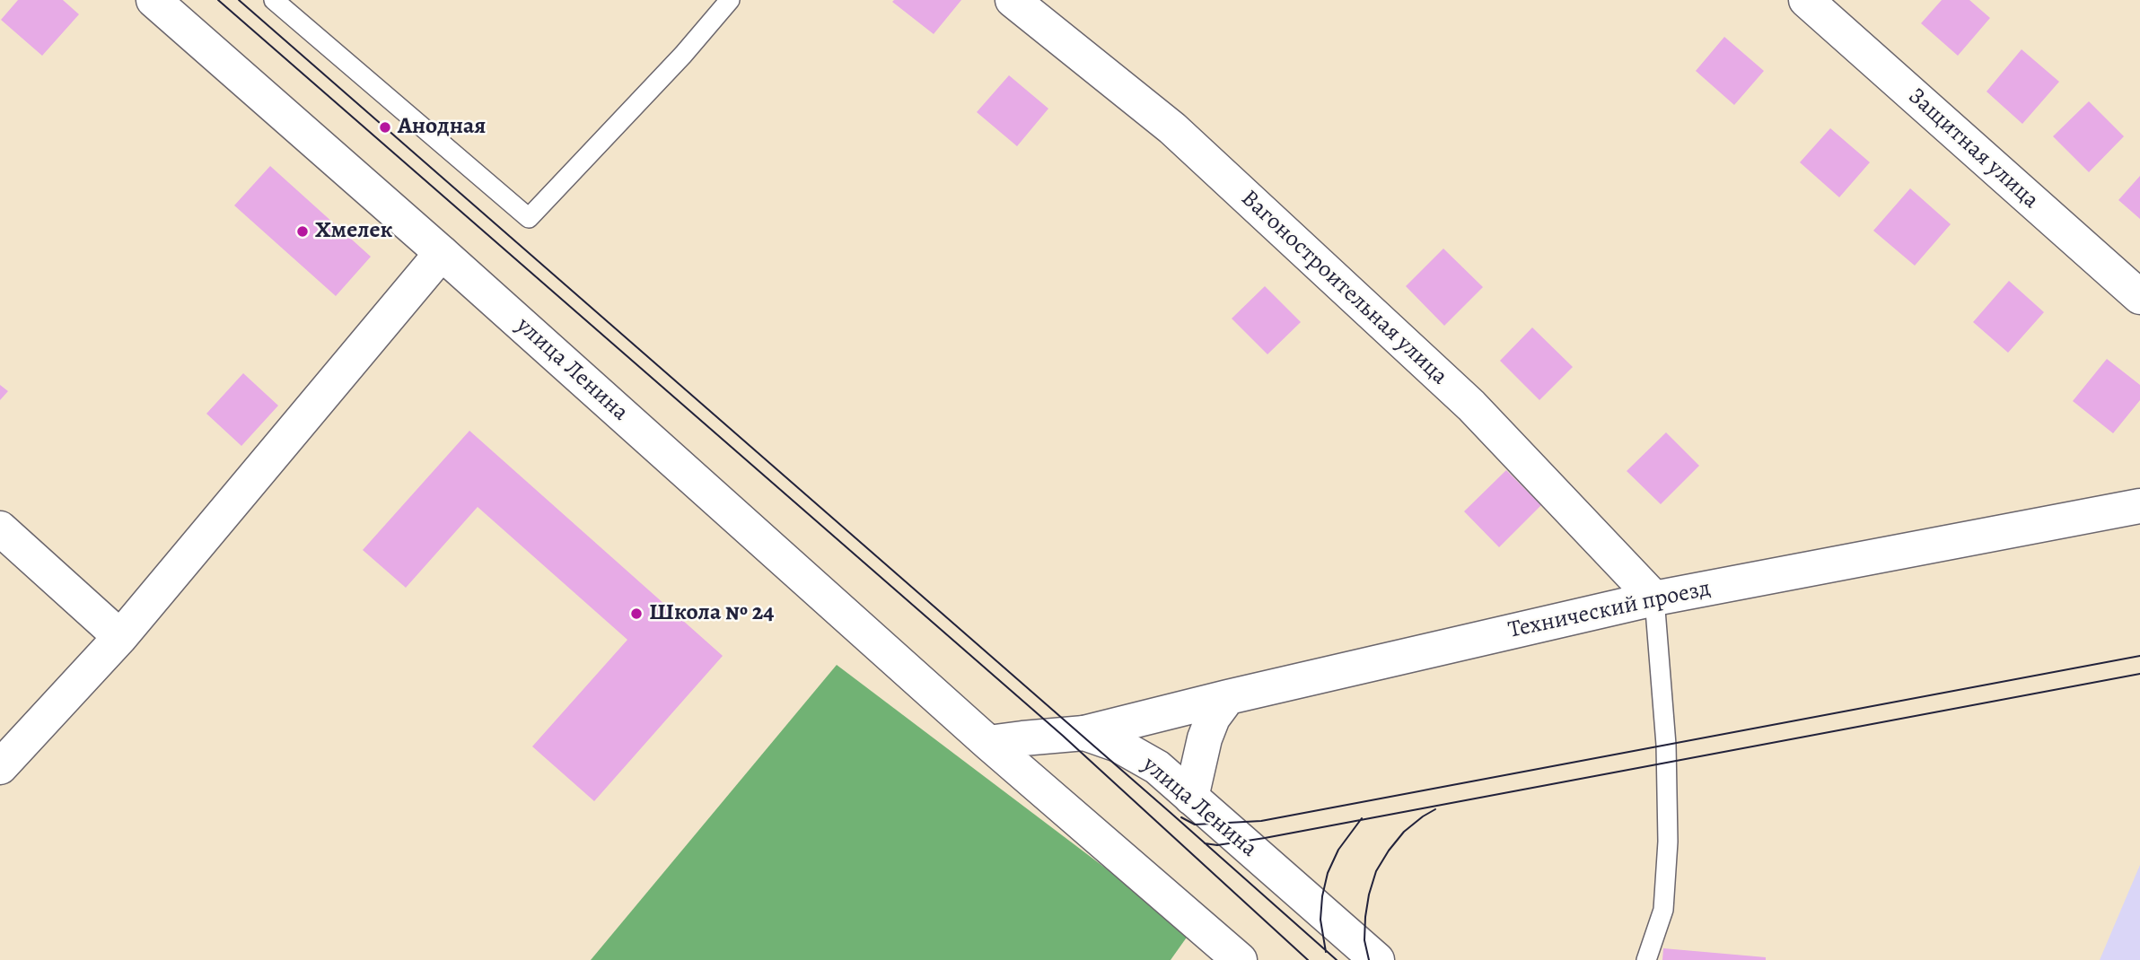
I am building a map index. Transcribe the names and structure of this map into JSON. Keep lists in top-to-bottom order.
{
  "streets": {
    "street": [
      "Защитная улица",
      "Вагоностроительная улица",
      "улица Ленина",
      "Технический проезд"
    ]
  },
  "crossings": [
    ["Вагоностроительная улица", "Технический проезд"],
    ["улица Ленина", "Технический проезд"]
  ],
  "places": ["Анодная", "Хмелек", "Школа № 24"]
}
